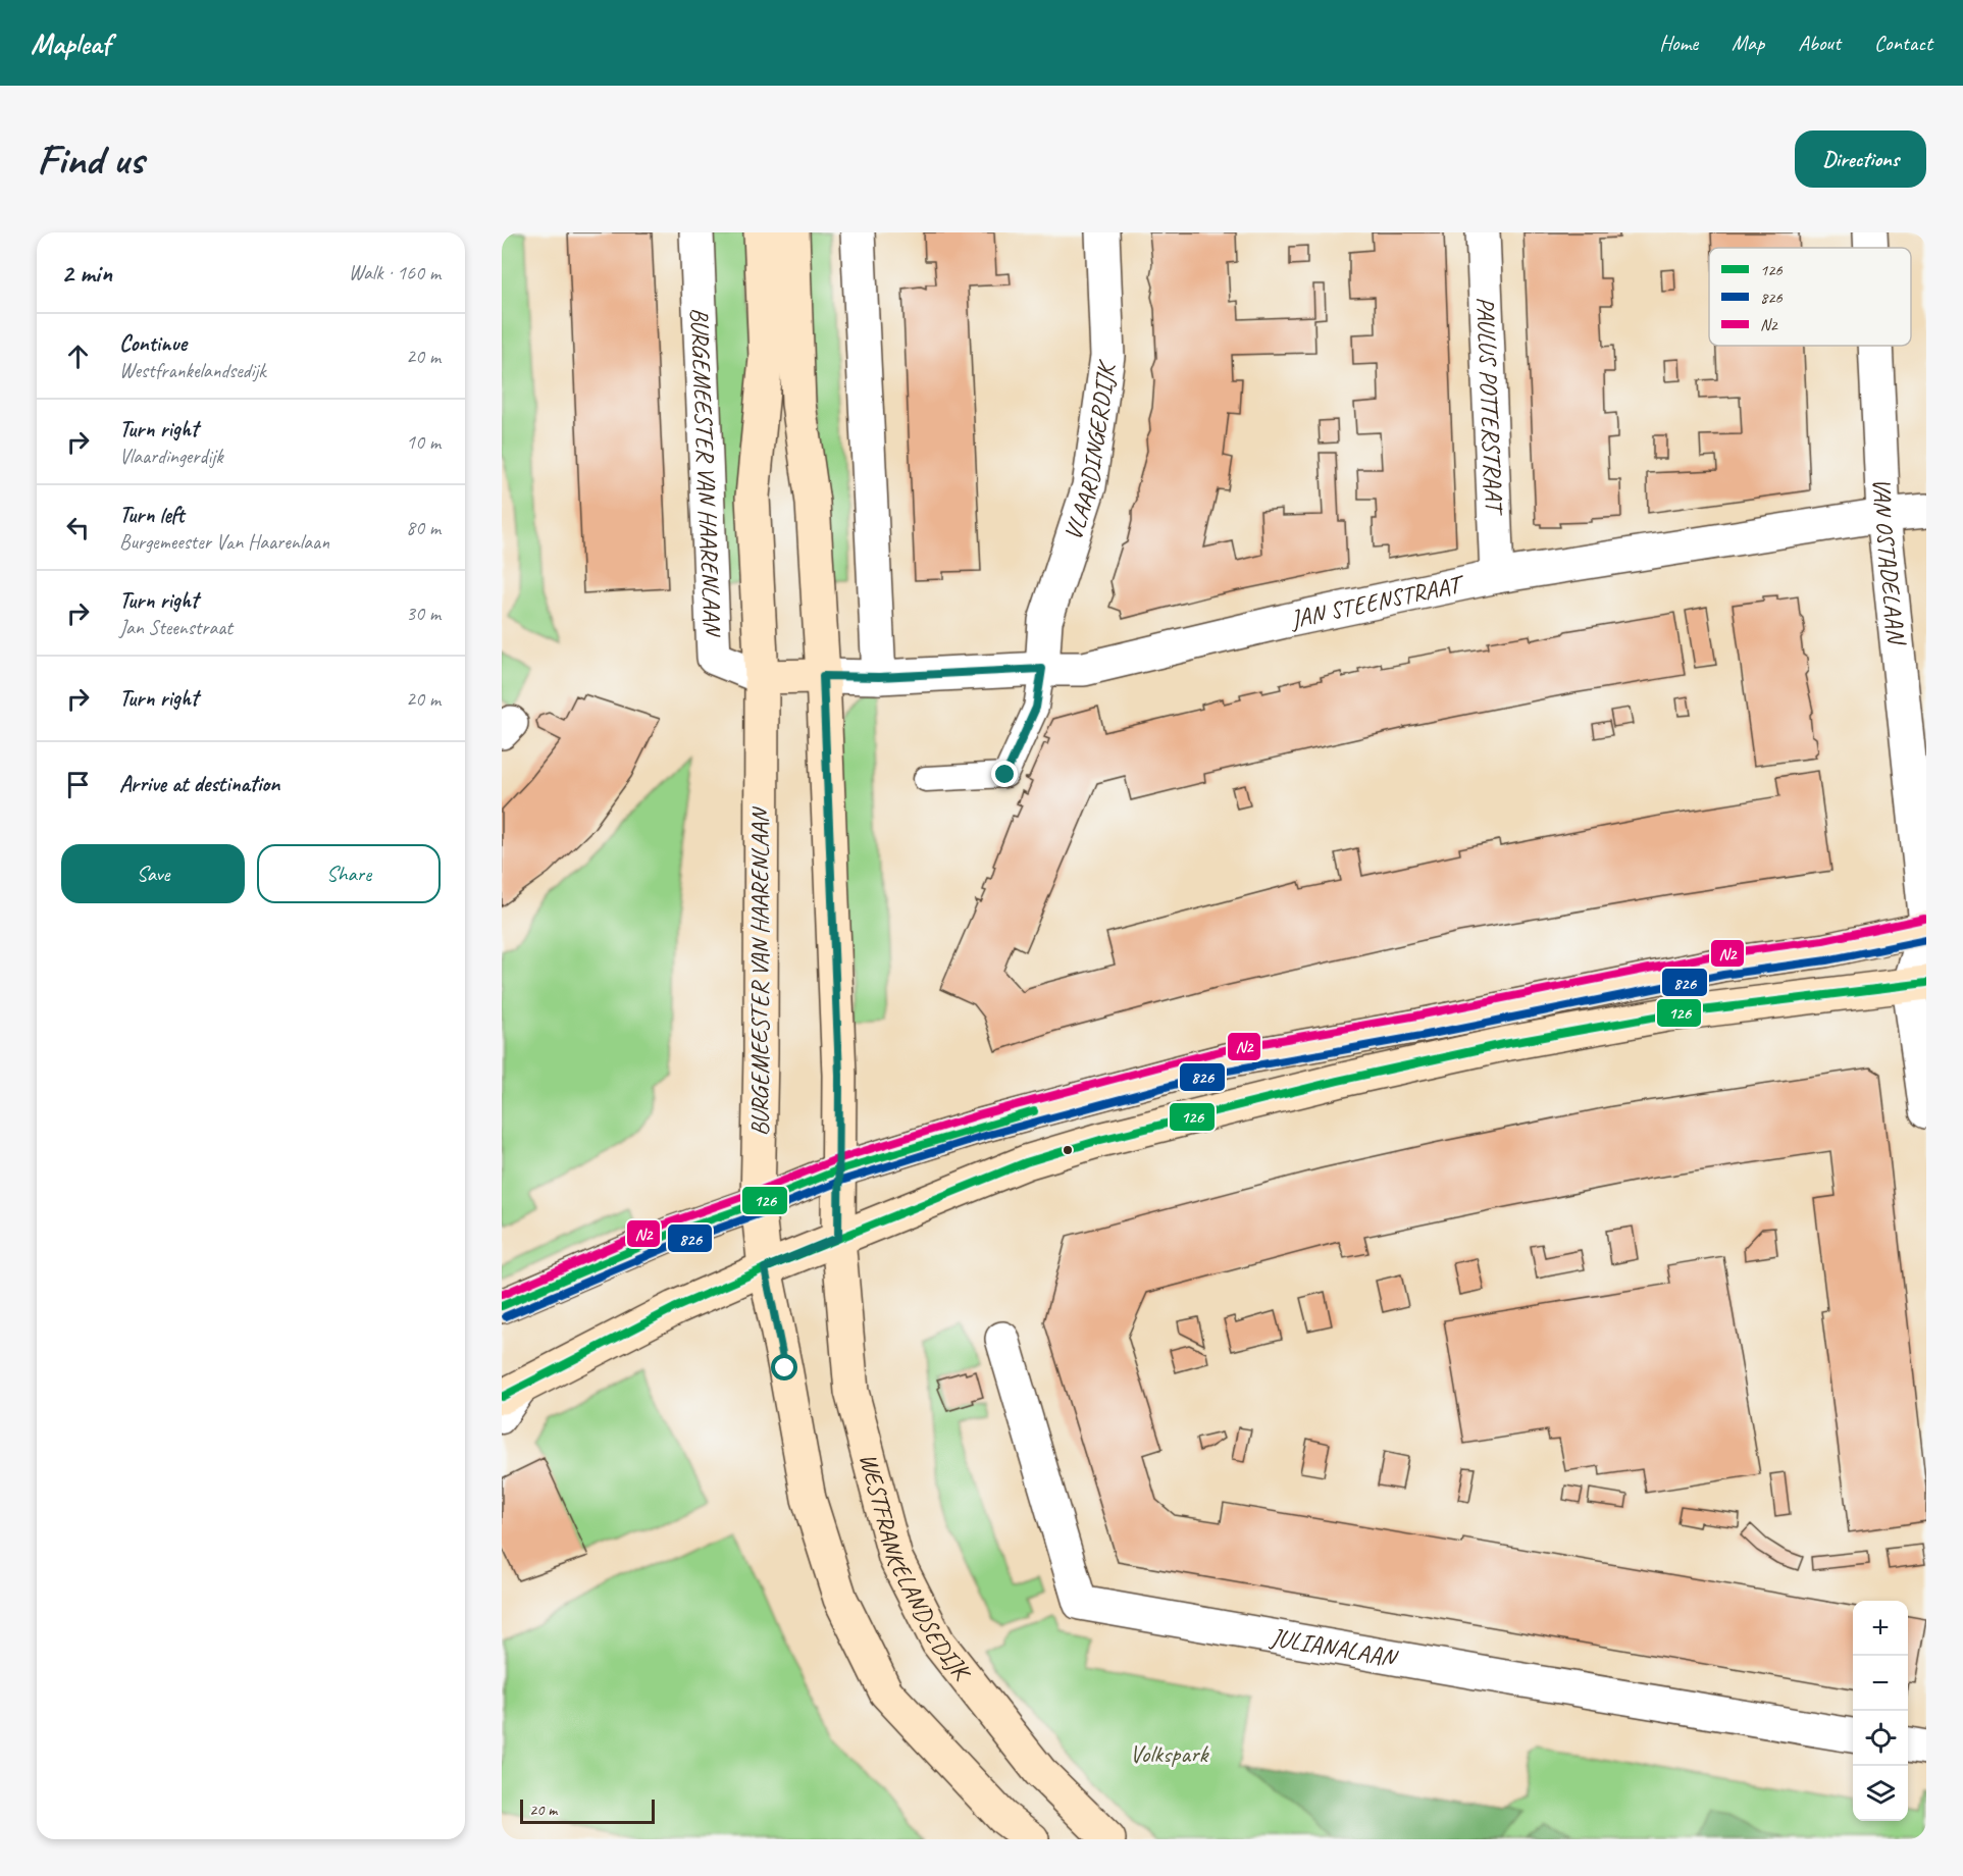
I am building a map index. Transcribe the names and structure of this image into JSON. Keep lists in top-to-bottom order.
{
  "streets": {
    "main road": ["BURGEMEESTER VAN HAARENLAAN", "WESTFRANKELANDSEDIJK"],
    "street": [
      "PAULUS POTTERSTRAAT",
      "VLAARDINGERDIJK",
      "VAN OSTADELAAN",
      "JAN STEENSTRAAT",
      "JULIANALAAN"
    ]
  },
  "crossings": [
    ["PAULUS POTTERSTRAAT", "JAN STEENSTRAAT"],
    ["VLAARDINGERDIJK", "JAN STEENSTRAAT"],
    ["BURGEMEESTER VAN HAARENLAAN", "JAN STEENSTRAAT"],
    ["VAN OSTADELAAN", "JAN STEENSTRAAT"]
  ],
  "parks": ["Volkspark"],
  "lines": ["transit line N2", "transit line 826", "transit line 126"],
  "legend": ["126", "826", "N2"],
  "scale_bar": "20 m",
  "page": {
    "header": "Mapleaf",
    "nav": [
      "Home",
      "Map",
      "About",
      "Contact"
    ],
    "buttons": [
      "Directions",
      ["Save", "Share"]
    ],
    "title": "Find us",
    "heading": ["2 min", "Walk · 160 m"],
    "list": [
      ["Continue", "Westfrankelandsedijk", "20 m"],
      ["Turn right", "Vlaardingerdijk", "10 m"],
      ["Turn left", "Burgemeester Van Haarenlaan", "80 m"],
      ["Turn right", "Jan Steenstraat", "30 m"],
      ["Turn right", "20 m"],
      "Arrive at destination"
    ],
    "map_buttons": ["+", "−"],
    "scale": "20 m"
  }
}
